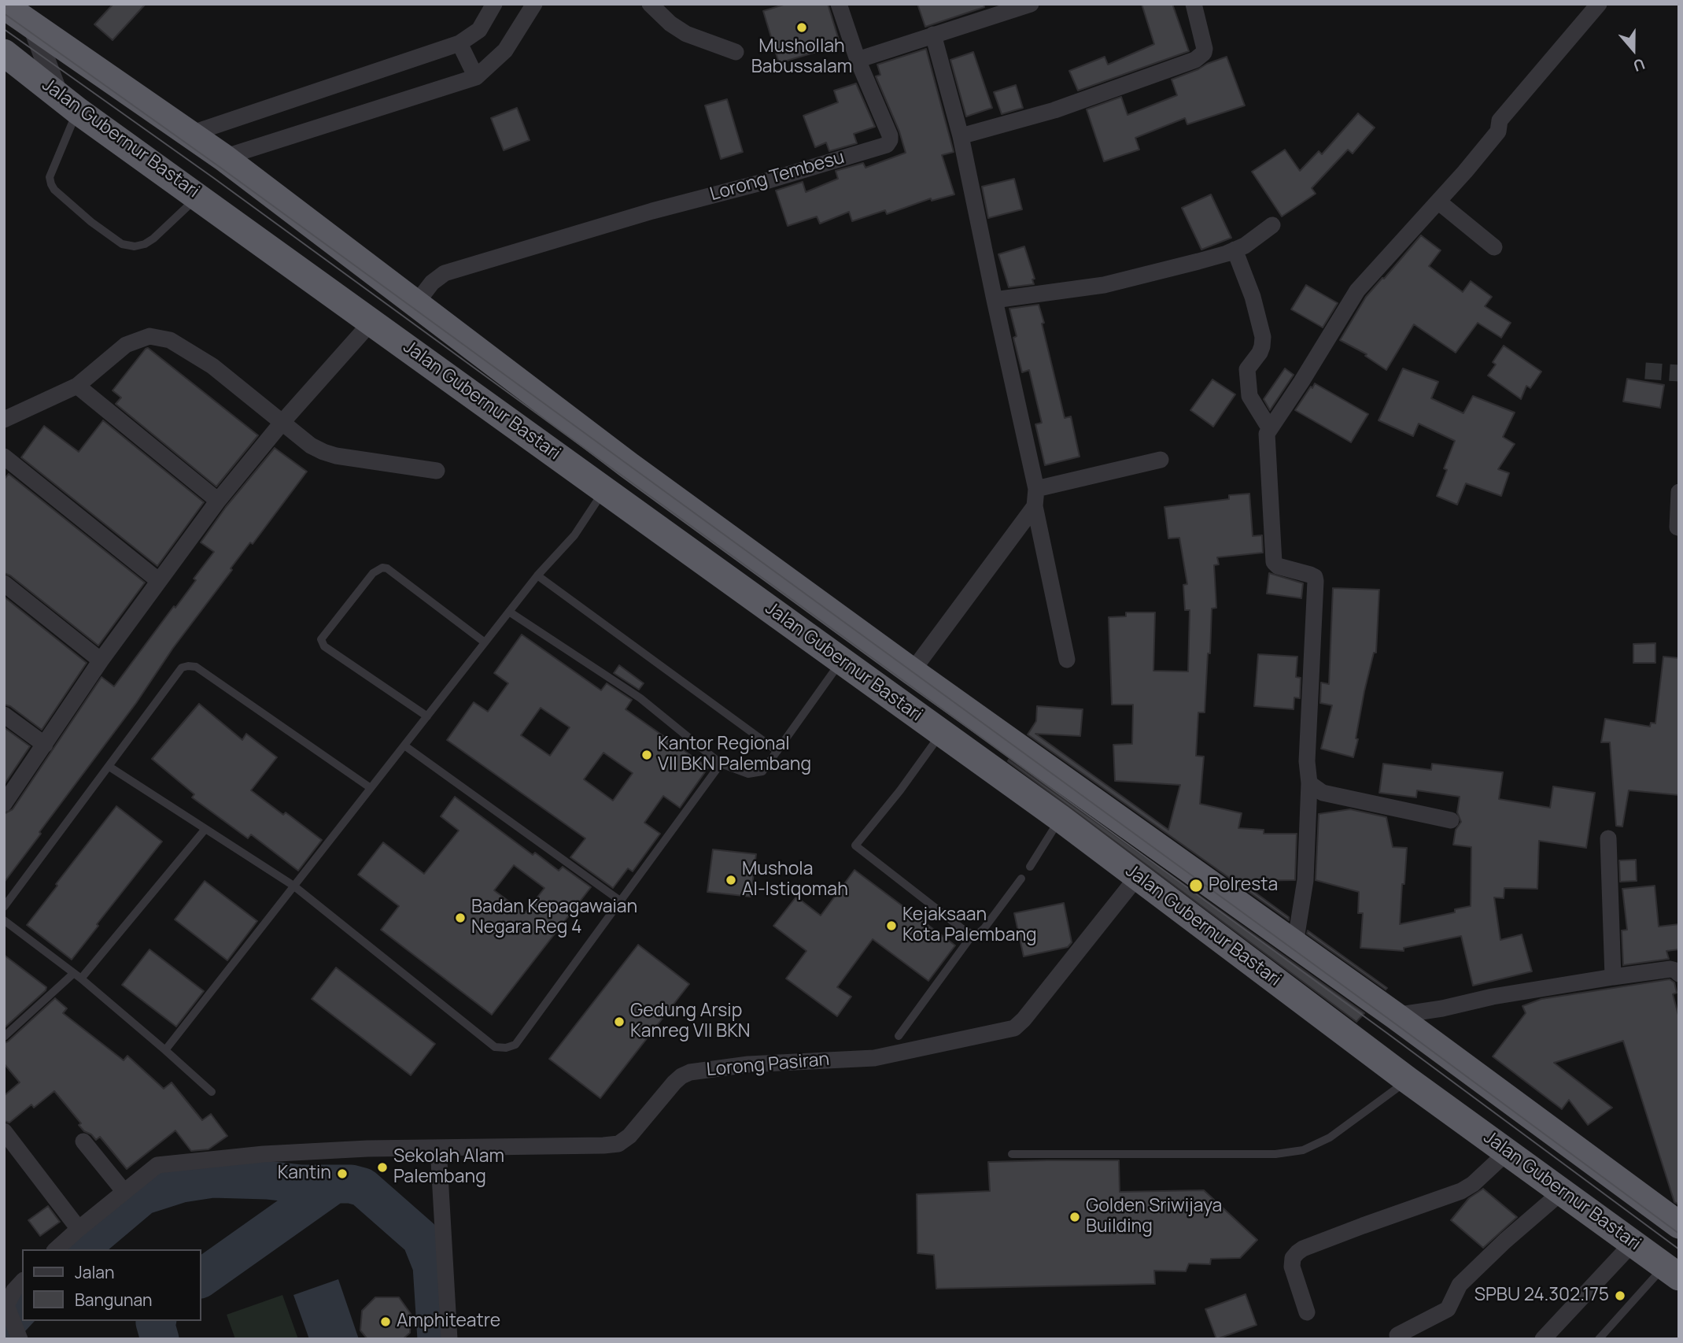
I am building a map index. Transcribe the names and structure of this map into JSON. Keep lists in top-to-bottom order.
{
  "streets": {
    "highway": ["Jalan Gubernur Bastari"],
    "street": ["Lorong Tembesu", "Lorong Pasiran"]
  },
  "crossings": [
    ["Jalan Gubernur Bastari", "Lorong Tembesu"],
    ["Jalan Gubernur Bastari", "Lorong Pasiran"]
  ],
  "places": [
    "Mushollah Babussalam",
    "Kantor Regional VII BKN Palembang",
    "Mushola Al-Istiqomah",
    "Polresta",
    "Badan Kepagawaian Negara Reg 4",
    "Kejaksaan Kota Palembang",
    "Gedung Arsip Kanreg VII BKN",
    "Sekolah Alam Palembang",
    "Kantin",
    "Golden Sriwijaya Building",
    "SPBU 24.302.175",
    "Amphiteatre"
  ],
  "legend": ["Jalan", "Bangunan"],
  "north": "bottom"
}
